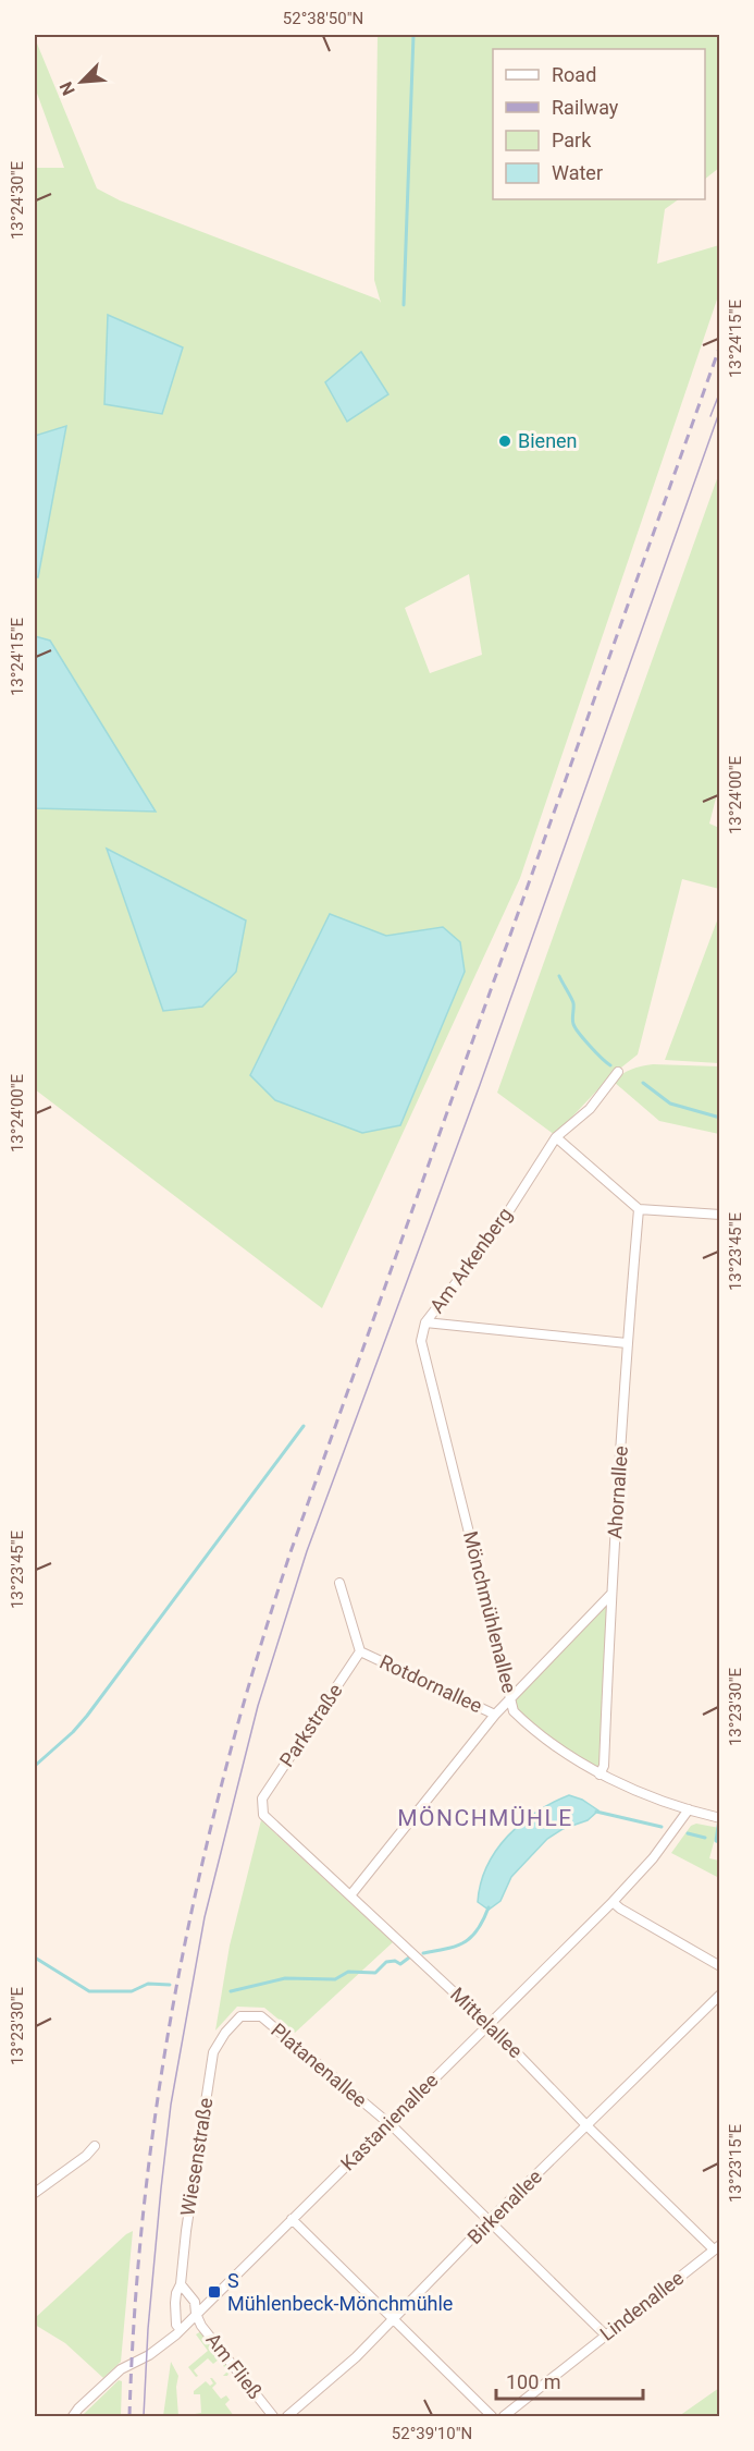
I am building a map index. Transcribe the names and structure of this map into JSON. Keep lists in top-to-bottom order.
{
  "streets": {
    "street": [
      "Am Arkenberg",
      "Ahornallee",
      "Mönchmühlenallee",
      "Rotdornallee",
      "Parkstraße",
      "Mittelallee",
      "Platanenallee",
      "Kastanienallee",
      "Wiesenstraße",
      "Birkenallee",
      "Lindenallee",
      "Am Fließ"
    ]
  },
  "crossings": [
    ["Am Arkenberg", "Ahornallee"],
    ["Am Arkenberg", "Mönchmühlenallee"],
    ["Ahornallee", "Mönchmühlenallee"],
    ["Mönchmühlenallee", "Kastanienallee"],
    ["Rotdornallee", "Parkstraße"],
    ["Parkstraße", "Mittelallee"],
    ["Mittelallee", "Kastanienallee"],
    ["Mittelallee", "Birkenallee"],
    ["Mittelallee", "Lindenallee"],
    ["Platanenallee", "Kastanienallee"],
    ["Platanenallee", "Wiesenstraße"],
    ["Platanenallee", "Birkenallee"],
    ["Platanenallee", "Lindenallee"],
    ["Kastanienallee", "Wiesenstraße"],
    ["Kastanienallee", "Am Fließ"]
  ],
  "districts": ["MÖNCHMÜHLE"],
  "places": {
    "other": ["Bienen"],
    "transit": ["S Mühlenbeck-Mönchmühle"]
  },
  "legend": [
    "Road",
    "Railway",
    "Park",
    "Water"
  ],
  "scale_bar": "100 m",
  "north": "bottom left",
  "coordinates": [
    "52°38'50\"N",
    "13°24'30\"E",
    "13°24'15\"E",
    "13°24'00\"E",
    "13°23'45\"E",
    "13°23'30\"E",
    "13°23'15\"E",
    "52°39'10\"N"
  ]
}
